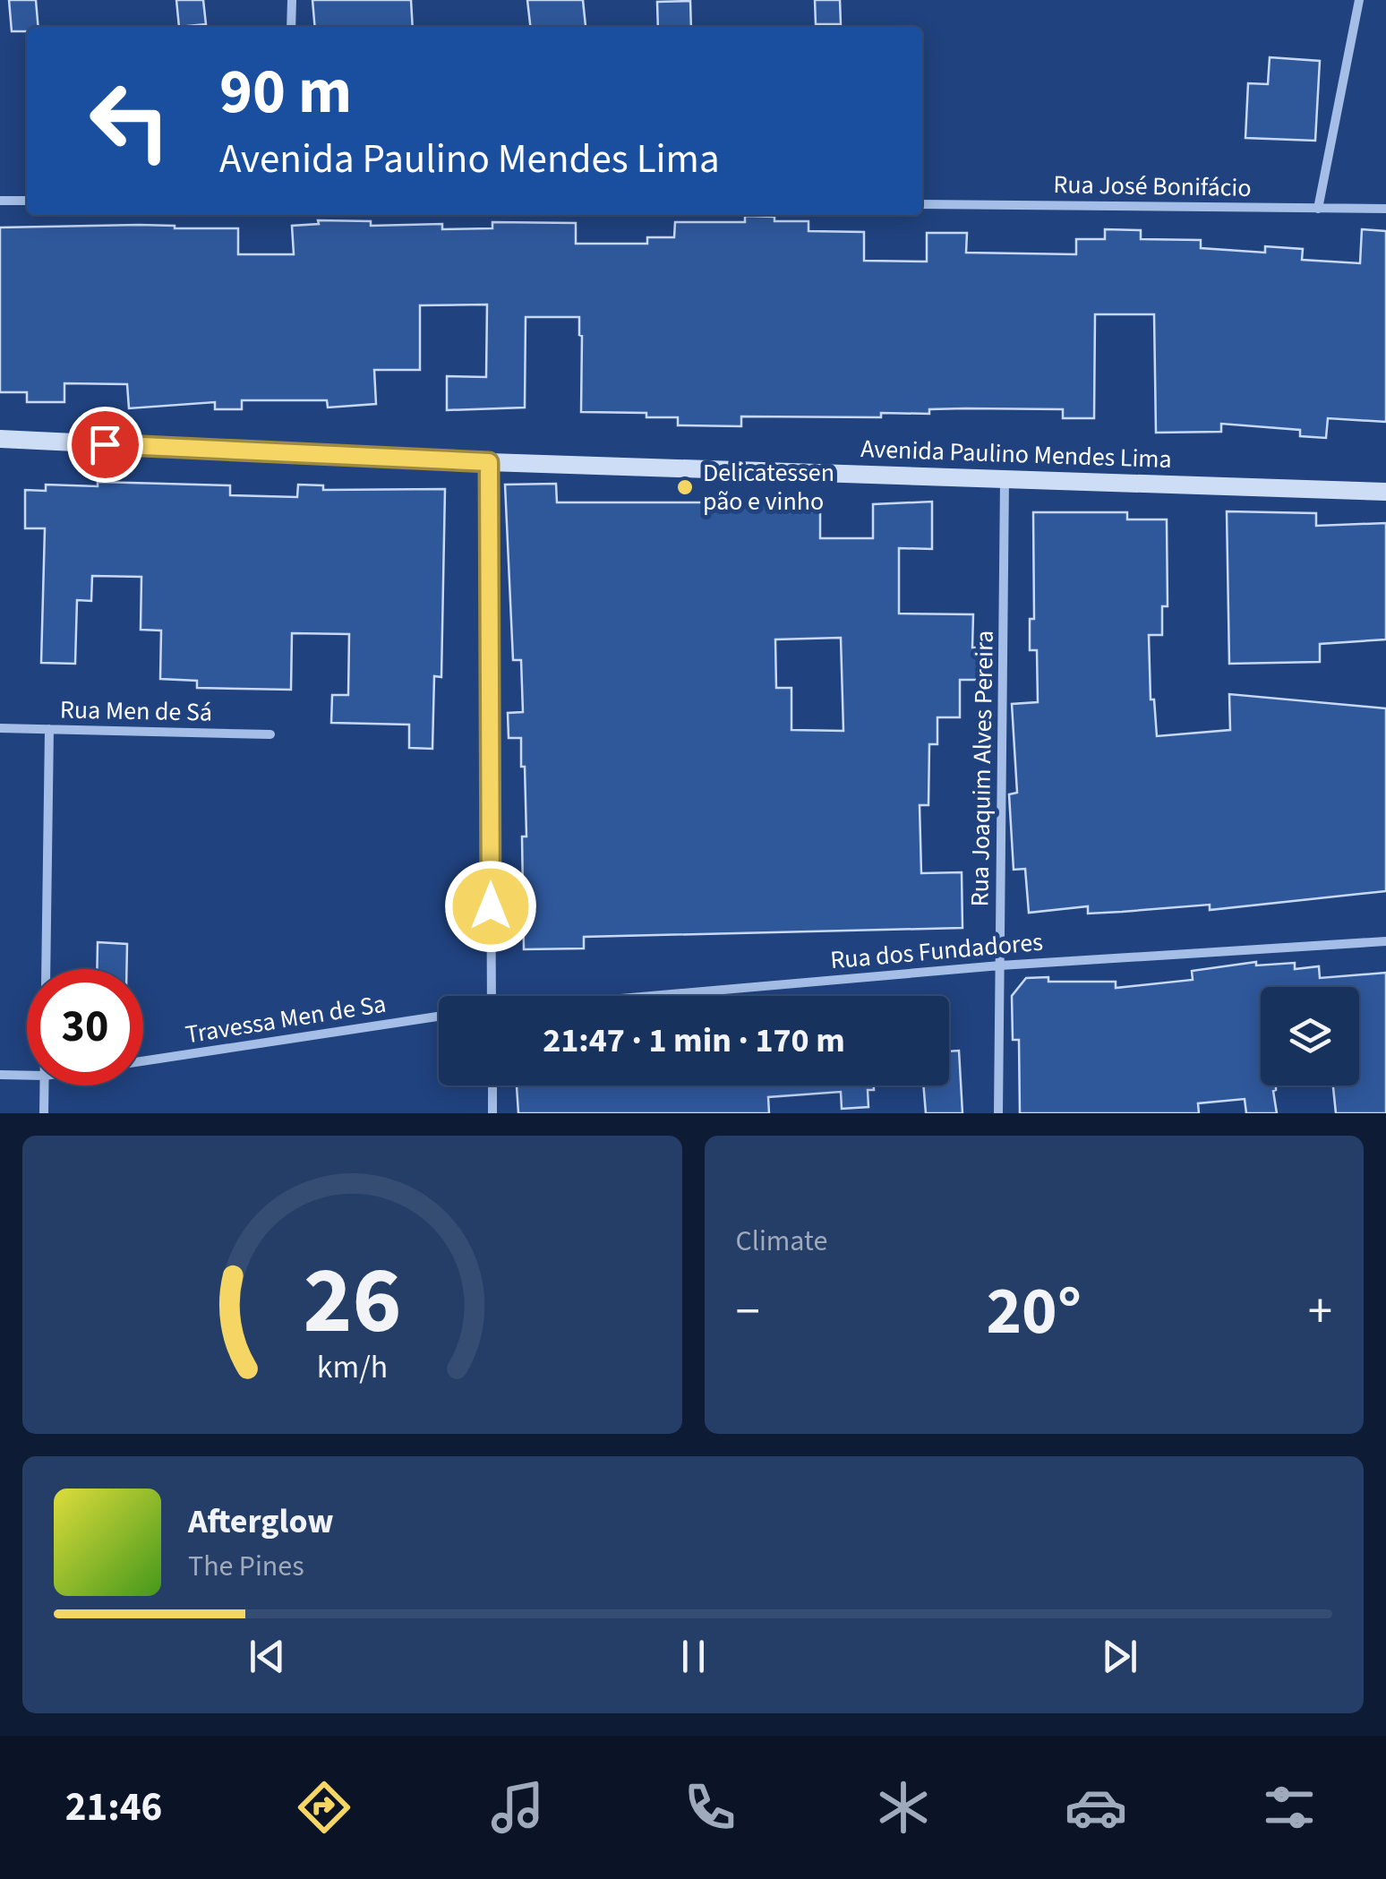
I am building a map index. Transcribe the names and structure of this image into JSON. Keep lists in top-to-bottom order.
{
  "streets": {
    "main road": ["Avenida Paulino Mendes Lima"],
    "street": [
      "Rua José Bonifácio",
      "Rua Men de Sá",
      "Rua Joaquim Alves Pereira",
      "Rua dos Fundadores",
      "Travessa Men de Sa"
    ]
  },
  "crossings": [
    ["Avenida Paulino Mendes Lima", "Rua Joaquim Alves Pereira"],
    ["Rua Joaquim Alves Pereira", "Rua dos Fundadores"]
  ],
  "places": ["Delicatessen pão e vinho"],
  "page": {
    "turn": ["90 m", "Avenida Paulino Mendes Lima"],
    "limit": "30",
    "trip": "21:47 · 1 min · 170 m",
    "tile": "Climate",
    "heat": ["−", "20°", "+"],
    "song": ["Afterglow", "The Pines"],
    "tabs": "21:46",
    "gauge": ["26", "km/h"]
  }
}
